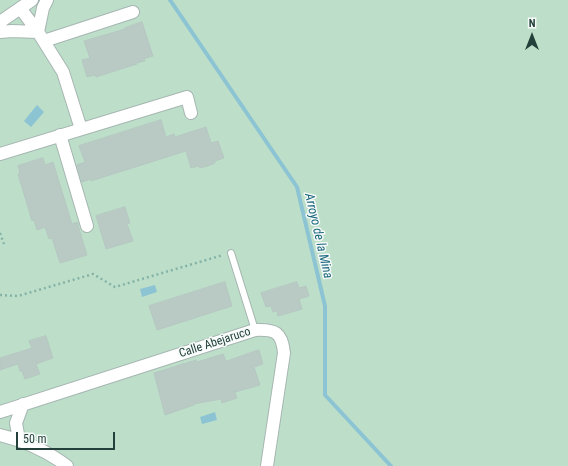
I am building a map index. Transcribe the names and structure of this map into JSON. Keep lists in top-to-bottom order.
{
  "streets": {
    "street": ["Calle Abejaruco"]
  },
  "water": ["Arroyo de la Mina"],
  "scale_bar": "50 m",
  "north": "top"
}
